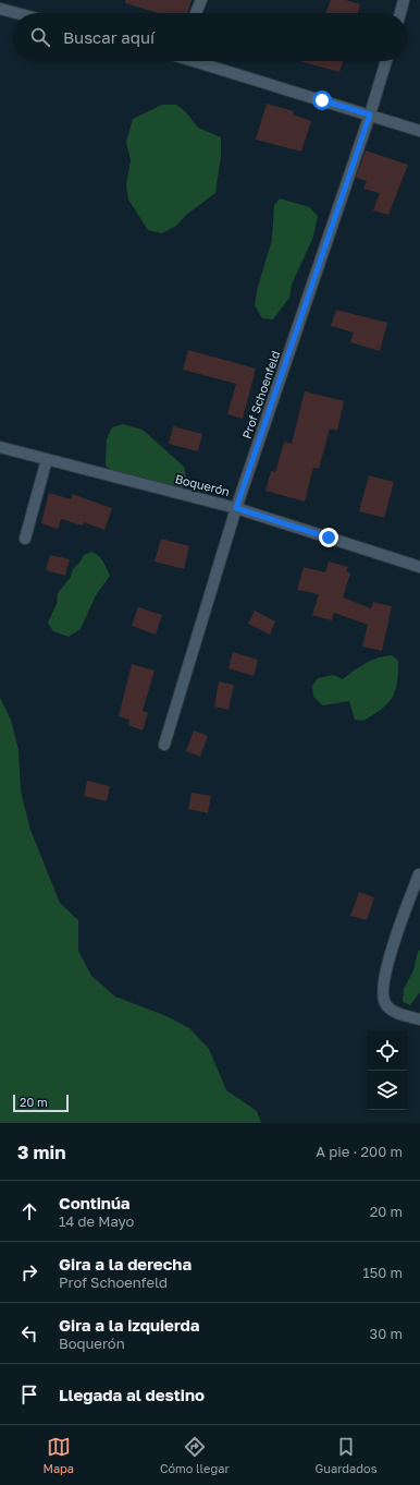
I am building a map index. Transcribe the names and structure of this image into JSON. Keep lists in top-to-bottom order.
{
  "streets": {
    "street": ["Prof Schoenfeld", "Boquerón"]
  },
  "crossings": [
    ["Prof Schoenfeld", "Boquerón"]
  ],
  "scale_bar": "20 m",
  "page": {
    "search": "Buscar aquí",
    "scale": "20 m",
    "heading": ["3 min", "A pie · 200 m"],
    "list": [
      ["Continúa", "14 de Mayo", "20 m"],
      ["Gira a la derecha", "Prof Schoenfeld", "150 m"],
      ["Gira a la izquierda", "Boquerón", "30 m"],
      "Llegada al destino"
    ],
    "nav": ["Mapa", "Cómo llegar", "Guardados"]
  }
}
